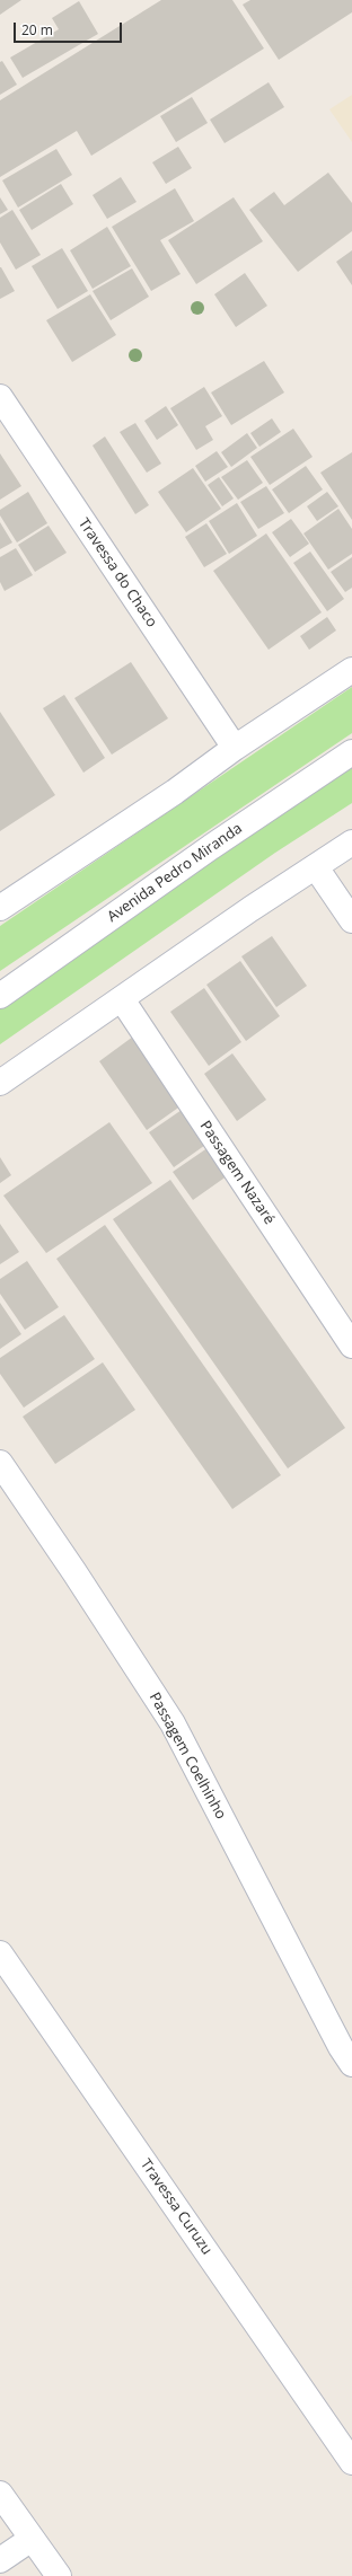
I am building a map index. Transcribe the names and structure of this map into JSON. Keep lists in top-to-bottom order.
{
  "streets": {
    "street": [
      "Travessa do Chaco",
      "Avenida Pedro Miranda",
      "Passagem Nazaré",
      "Passagem Coelhinho",
      "Travessa Curuzu"
    ]
  },
  "scale_bar": "20 m"
}
